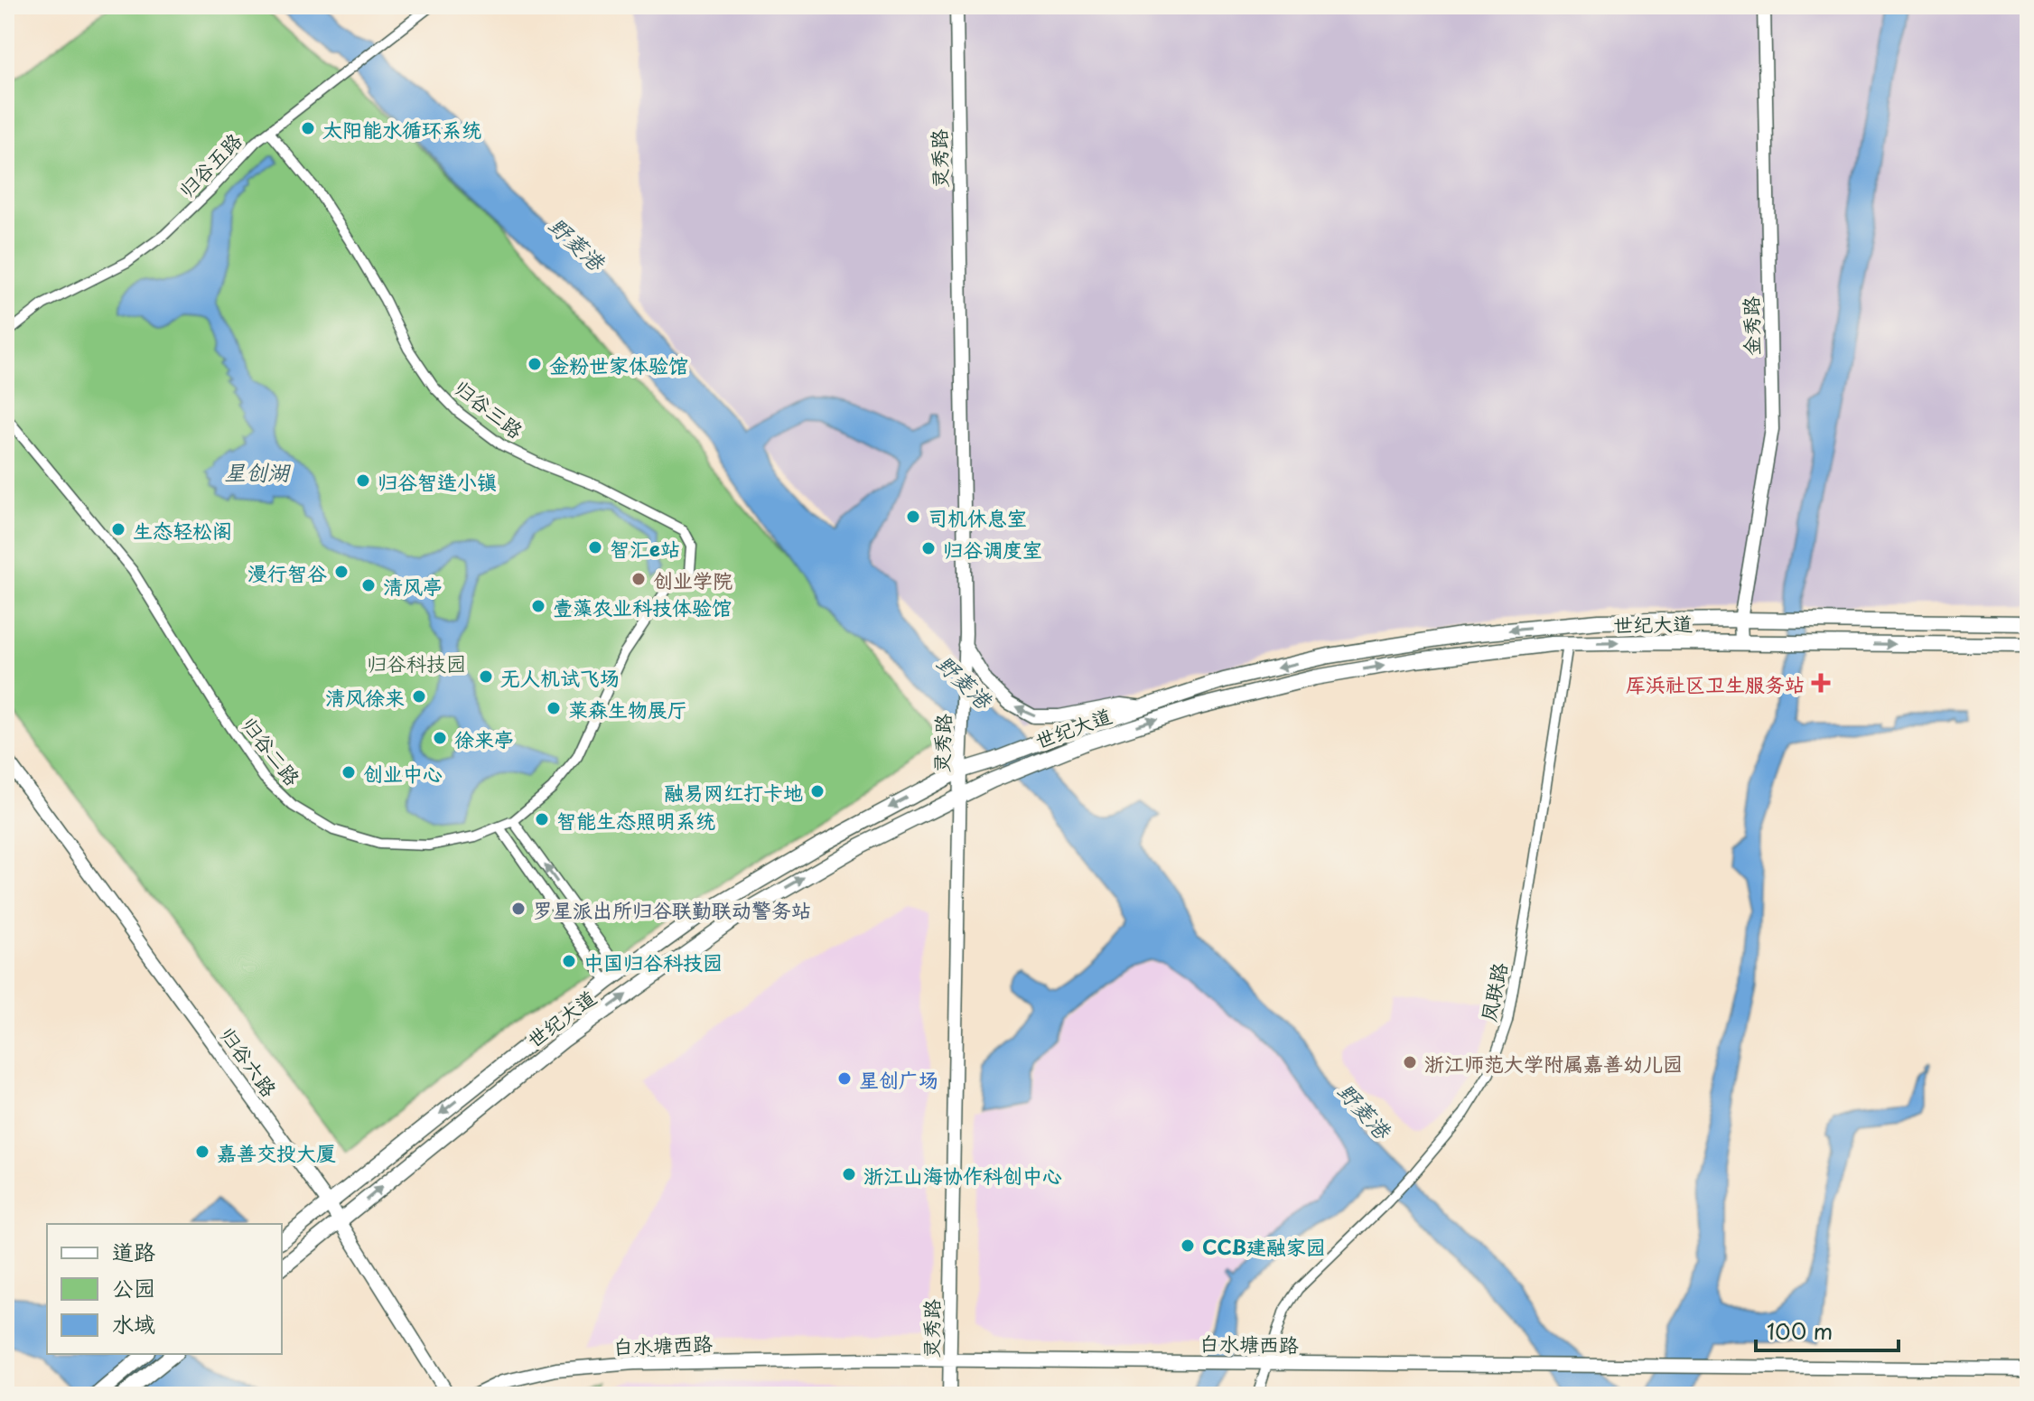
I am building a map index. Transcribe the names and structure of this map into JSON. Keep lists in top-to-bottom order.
{
  "streets": {
    "main road": ["世纪大道"],
    "street": [
      "灵秀路",
      "归谷五路",
      "金秀路",
      "归谷三路",
      "归谷二路",
      "凤联路",
      "归谷六路",
      "白水塘西路"
    ]
  },
  "crossings": [
    ["灵秀路", "世纪大道"],
    ["灵秀路", "白水塘西路"],
    ["归谷五路", "归谷三路"],
    ["金秀路", "世纪大道"],
    ["归谷三路", "归谷二路"],
    ["世纪大道", "凤联路"],
    ["世纪大道", "归谷六路"],
    ["凤联路", "白水塘西路"]
  ],
  "water": ["野菱港", "星创湖"],
  "parks": ["归谷科技园"],
  "places": {
    "other": [
      "太阳能水循环系统",
      "金粉世家体验馆",
      "归谷智造小镇",
      "司机休息室",
      "生态轻松阁",
      "智汇e站",
      "归谷调度室",
      "漫行智谷",
      "创业学院",
      "清风亭",
      "壹藻农业科技体验馆",
      "无人机试飞场",
      "清风徐来",
      "莱森生物展厅",
      "徐来亭",
      "创业中心",
      "融易网红打卡地",
      "智能生态照明系统",
      "罗星派出所归谷联勤联动警务站",
      "中国归谷科技园",
      "浙江师范大学附属嘉善幼儿园",
      "星创广场",
      "嘉善交投大厦",
      "浙江山海协作科创中心",
      "CCB建融家园"
    ],
    "health": ["厍浜社区卫生服务站"]
  },
  "legend": ["道路", "公园", "水域"],
  "scale_bar": "100 m"
}
